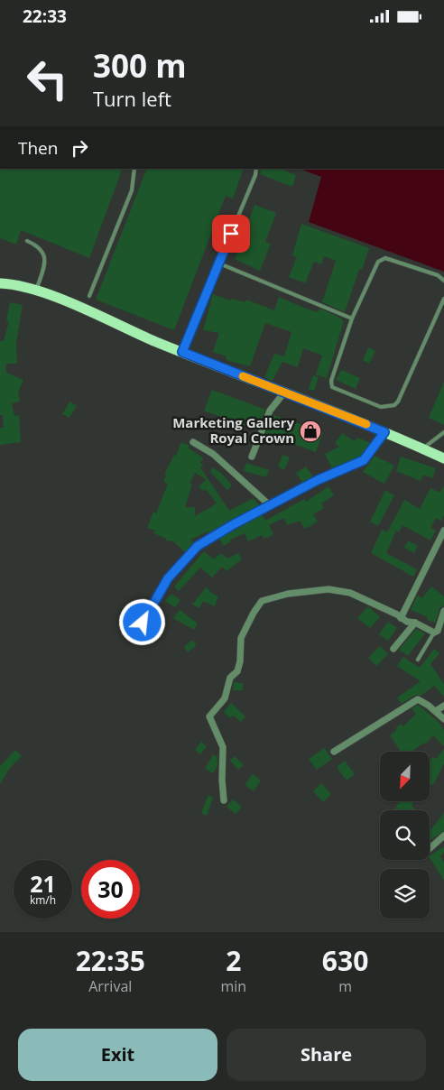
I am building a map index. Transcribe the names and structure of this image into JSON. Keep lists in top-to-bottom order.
{
  "places": {
    "shop": ["Marketing Gallery Royal Crown"]
  },
  "north": "bottom left",
  "page": {
    "status": "22:33",
    "turn": ["300 m", "Turn left"],
    "then": "Then",
    "speed": "21 km/h",
    "limit": "30",
    "eta": [
      "22:35",
      "Arrival",
      "2",
      "min",
      "630",
      "m"
    ],
    "buttons": ["Exit", "Share"]
  }
}
